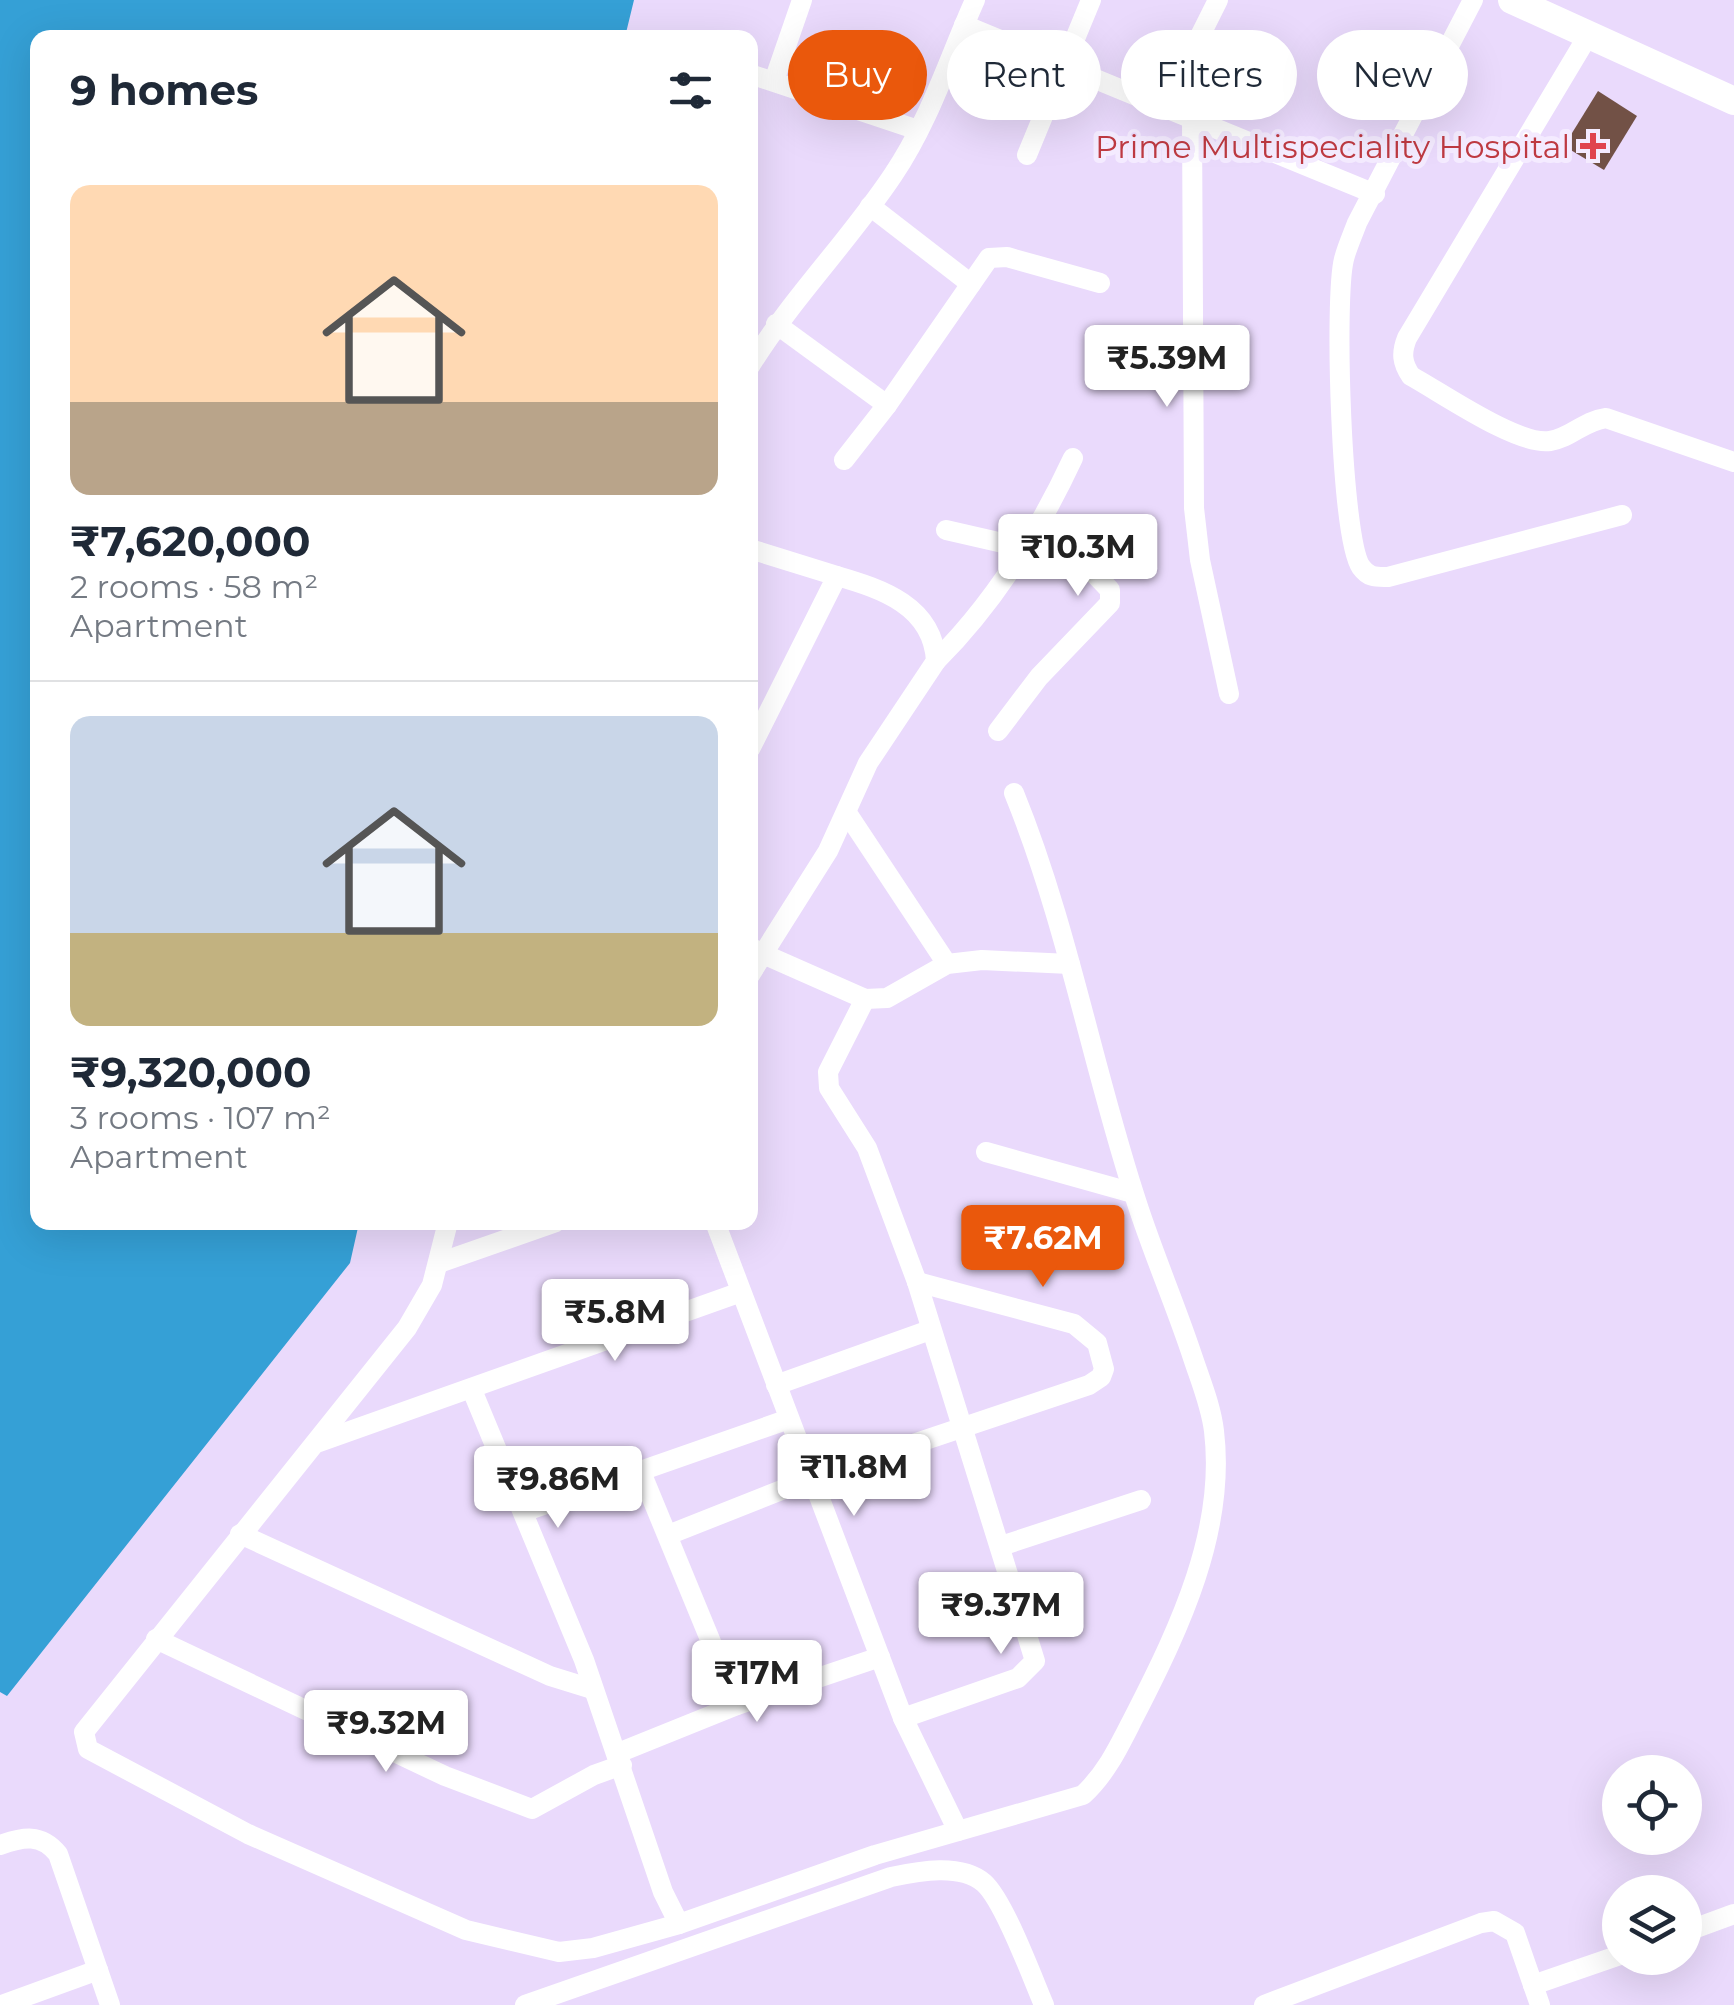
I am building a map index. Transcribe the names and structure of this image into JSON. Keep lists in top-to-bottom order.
{
  "places": {
    "health": ["Prime Multispeciality Hospital"]
  },
  "page": {
    "chip": [
      "Buy",
      "Rent",
      "Filters",
      "New"
    ],
    "heading": "9 homes",
    "list": [
      {
        "name": "₹7,620,000",
        "note": "2 rooms · 58 m² · Apartment"
      },
      {
        "name": "₹9,320,000",
        "note": "3 rooms · 107 m² · Apartment"
      }
    ],
    "price": [
      "₹5.39M",
      "₹10.3M",
      "₹7.62M",
      "₹5.8M",
      "₹11.8M",
      "₹9.86M",
      "₹9.37M",
      "₹17M",
      "₹9.32M"
    ]
  }
}
